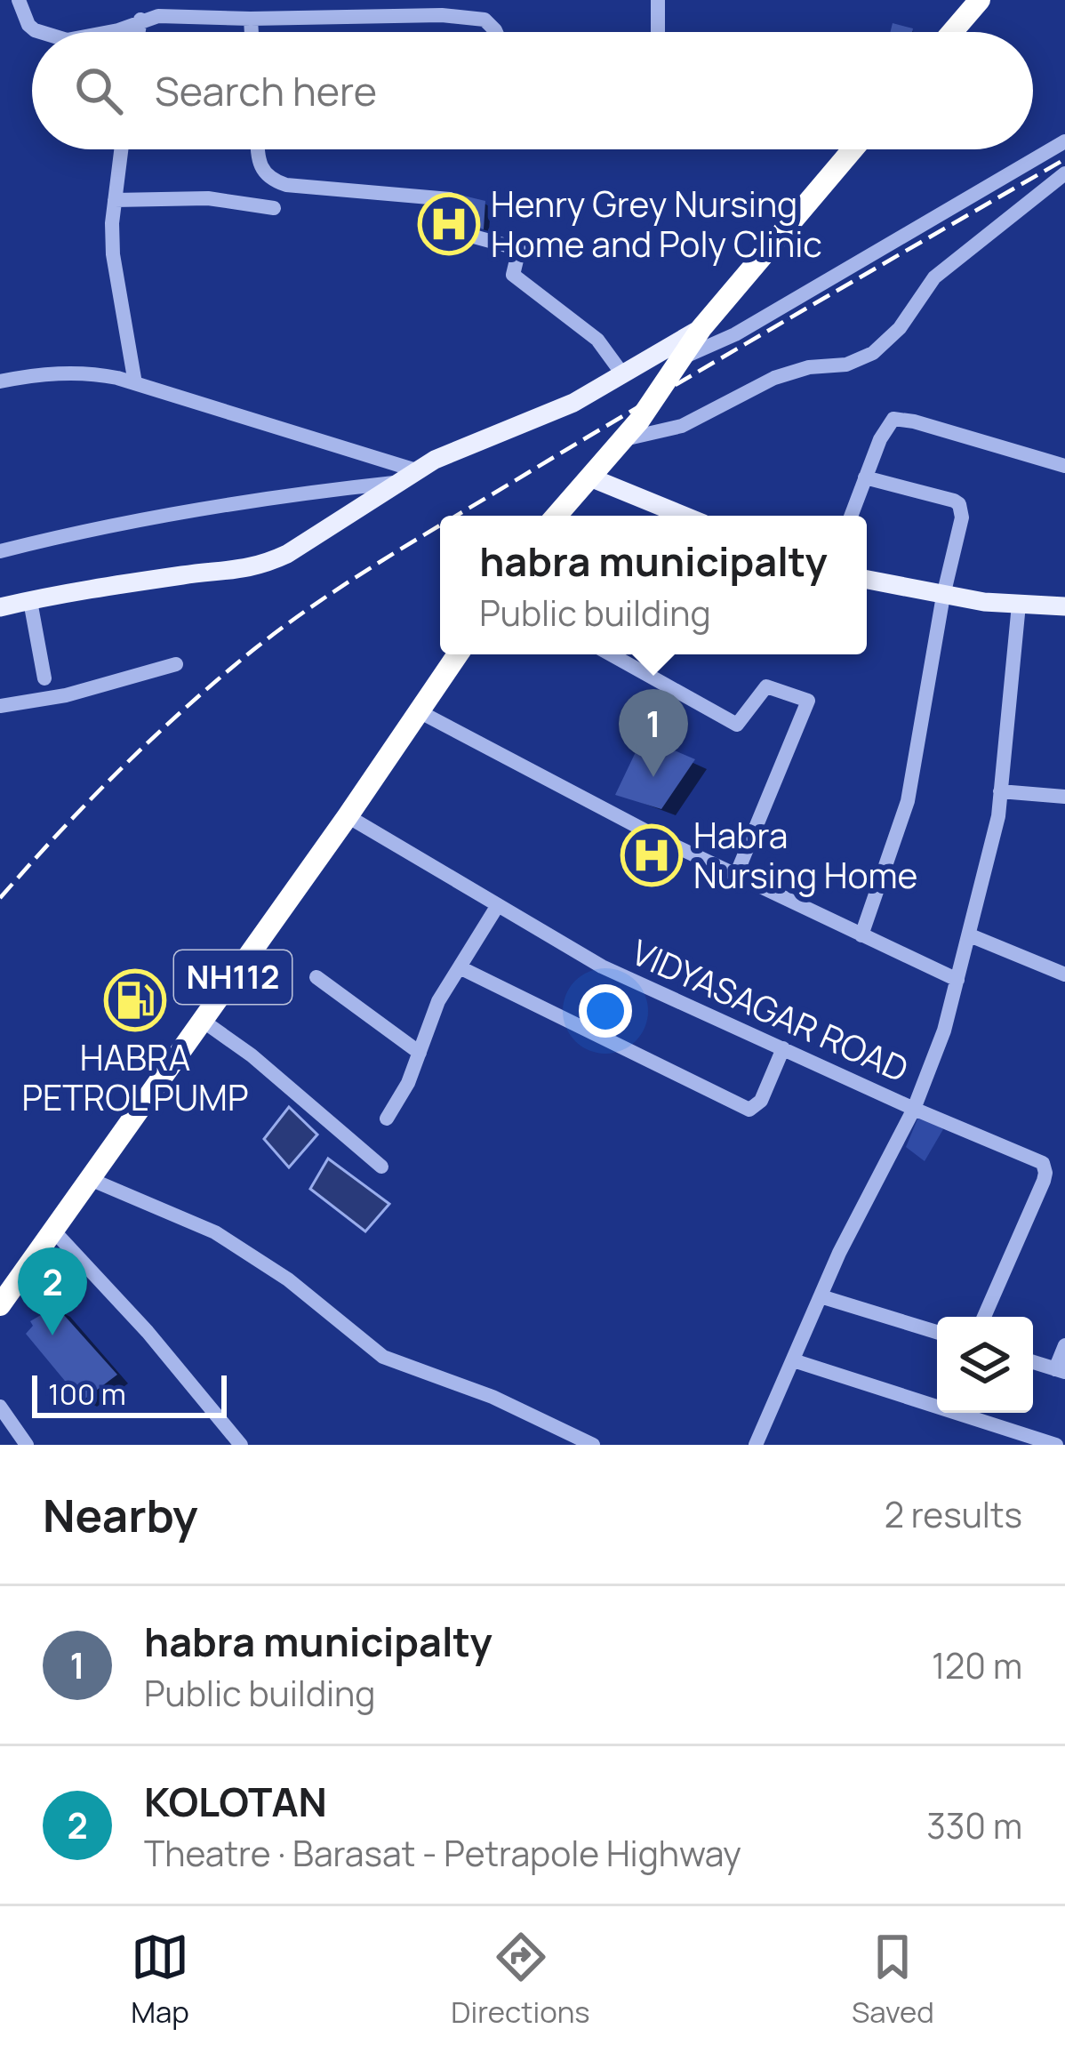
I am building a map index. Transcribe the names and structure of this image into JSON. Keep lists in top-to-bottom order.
{
  "streets": {
    "highway": ["NH112"],
    "street": ["VIDYASAGAR ROAD"]
  },
  "crossings": [
    ["NH112", "VIDYASAGAR ROAD"]
  ],
  "places": {
    "hospital": ["Henry Grey Nursing Home and Poly Clinic", "Habra Nursing Home"],
    "fuel station": ["HABRA PETROL PUMP"]
  },
  "scale_bar": "100 m",
  "page": {
    "search": "Search here",
    "popup": ["habra municipalty", "Public building"],
    "pins": ["1", "2"],
    "scale": "100 m",
    "heading": ["Nearby", "2 results"],
    "list": [
      {
        "mark": "1",
        "name": "habra municipalty",
        "note": "Public building",
        "value": "120 m"
      },
      {
        "mark": "2",
        "name": "KOLOTAN",
        "note": "Theatre · Barasat - Petrapole Highway",
        "value": "330 m"
      }
    ],
    "nav": ["Map", "Directions", "Saved"]
  }
}
